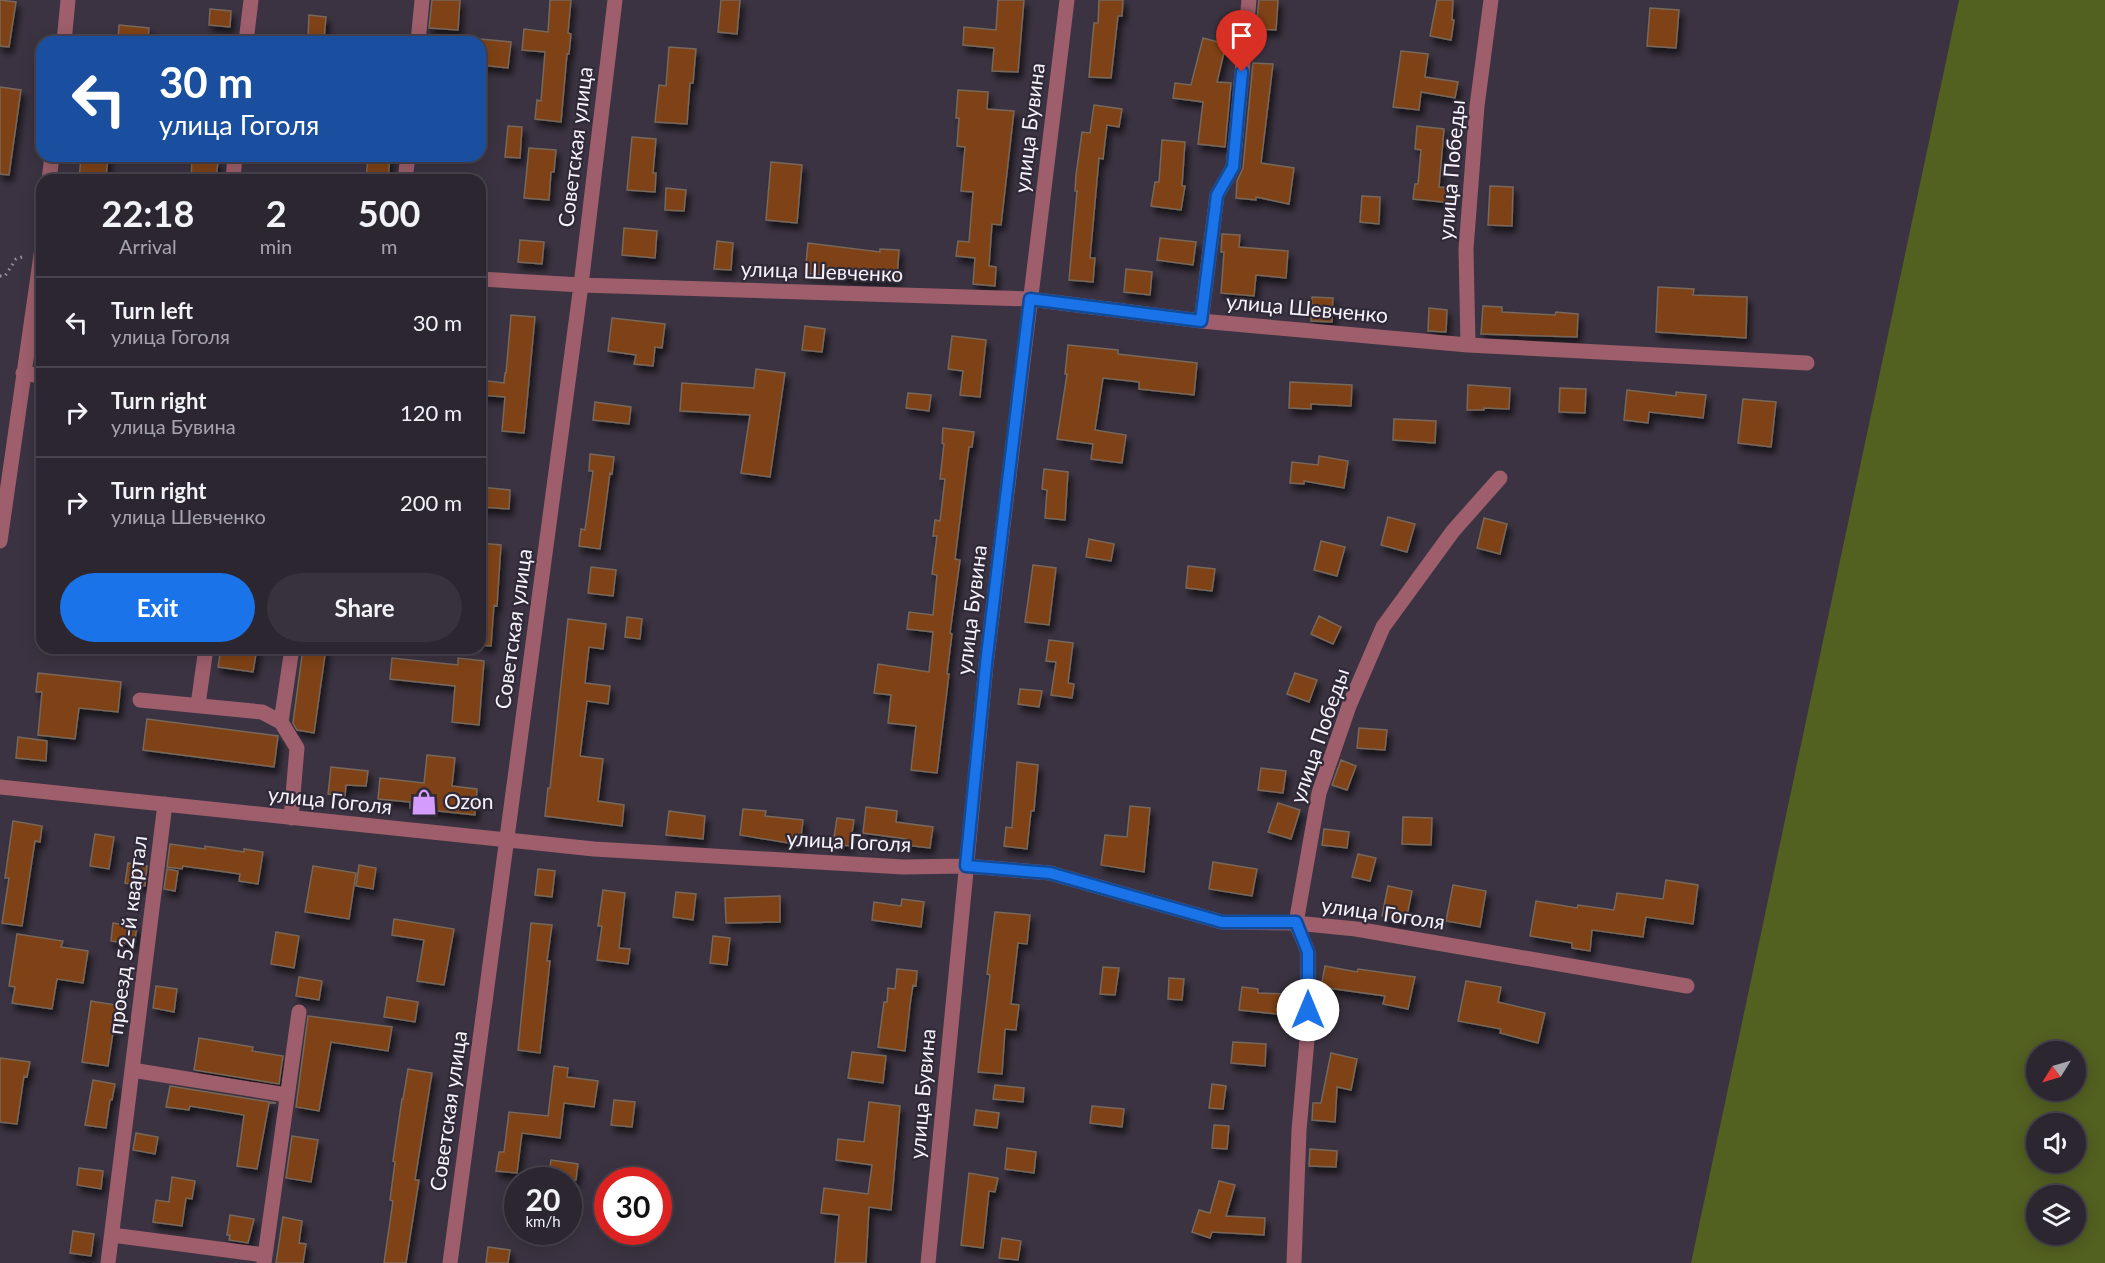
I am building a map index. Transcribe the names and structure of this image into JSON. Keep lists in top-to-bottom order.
{
  "streets": {
    "street": [
      "улица Бувина",
      "Советская улица",
      "улица Победы",
      "улица Шевченко",
      "улица Гоголя",
      "проезд 52-й квартал"
    ]
  },
  "crossings": [
    ["улица Бувина", "улица Шевченко"],
    ["улица Бувина", "улица Гоголя"],
    ["Советская улица", "улица Шевченко"],
    ["Советская улица", "улица Гоголя"],
    ["улица Победы", "улица Шевченко"],
    ["улица Победы", "улица Гоголя"],
    ["улица Гоголя", "проезд 52-й квартал"]
  ],
  "places": {
    "shop": ["Ozon"]
  },
  "north": "bottom left",
  "page": {
    "turn": ["30 m", "улица Гоголя"],
    "eta": [
      "22:18",
      "Arrival",
      "2",
      "min",
      "500",
      "m"
    ],
    "list": [
      {
        "name": "Turn left",
        "note": "улица Гоголя",
        "value": "30 m"
      },
      {
        "name": "Turn right",
        "note": "улица Бувина",
        "value": "120 m"
      },
      {
        "name": "Turn right",
        "note": "улица Шевченко",
        "value": "200 m"
      }
    ],
    "buttons": ["Exit", "Share"],
    "speed": "20 km/h",
    "limit": "30"
  }
}
